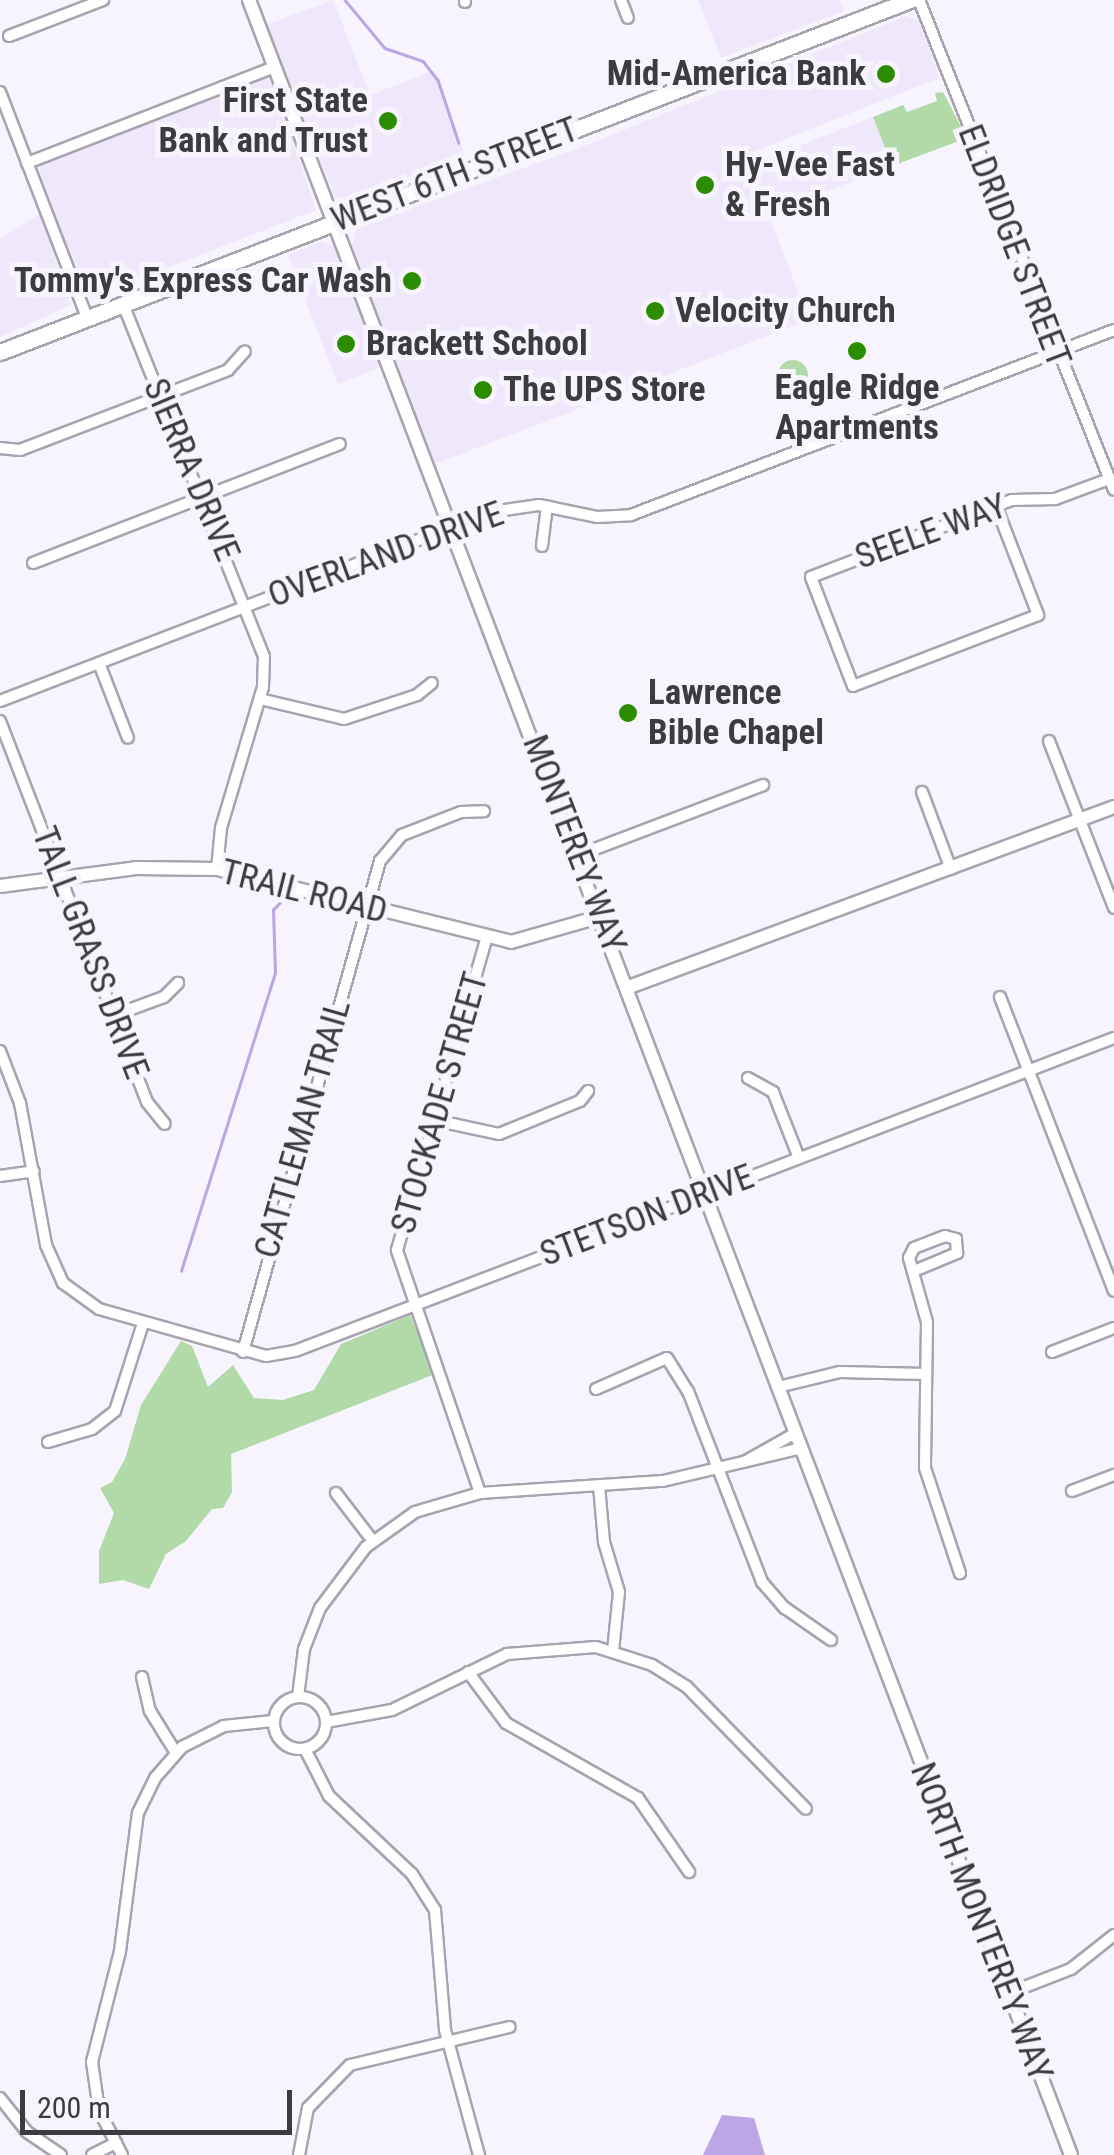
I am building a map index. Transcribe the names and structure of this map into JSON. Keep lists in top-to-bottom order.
{
  "streets": {
    "main road": ["WEST 6TH STREET"],
    "street": [
      "ELDRIDGE STREET",
      "SIERRA DRIVE",
      "SEELE WAY",
      "OVERLAND DRIVE",
      "MONTEREY WAY",
      "TRAIL ROAD",
      "TALL GRASS DRIVE",
      "STOCKADE STREET",
      "CATTLEMAN TRAIL",
      "STETSON DRIVE",
      "NORTH MONTEREY WAY"
    ]
  },
  "crossings": [
    ["WEST 6TH STREET", "SIERRA DRIVE"],
    ["WEST 6TH STREET", "MONTEREY WAY"],
    ["ELDRIDGE STREET", "SEELE WAY"],
    ["ELDRIDGE STREET", "OVERLAND DRIVE"],
    ["SIERRA DRIVE", "OVERLAND DRIVE"],
    ["SIERRA DRIVE", "TRAIL ROAD"],
    ["OVERLAND DRIVE", "MONTEREY WAY"],
    ["MONTEREY WAY", "TRAIL ROAD"],
    ["MONTEREY WAY", "STETSON DRIVE"],
    ["MONTEREY WAY", "NORTH MONTEREY WAY"],
    ["TRAIL ROAD", "TALL GRASS DRIVE"],
    ["TRAIL ROAD", "STOCKADE STREET"],
    ["TRAIL ROAD", "CATTLEMAN TRAIL"],
    ["STOCKADE STREET", "STETSON DRIVE"],
    ["CATTLEMAN TRAIL", "STETSON DRIVE"]
  ],
  "places": [
    "Mid-America Bank",
    "First State Bank and Trust",
    "Hy-Vee Fast & Fresh",
    "Tommy's Express Car Wash",
    "Velocity Church",
    "Brackett School",
    "Eagle Ridge Apartments",
    "The UPS Store",
    "Lawrence Bible Chapel"
  ],
  "scale_bar": "200 m"
}
